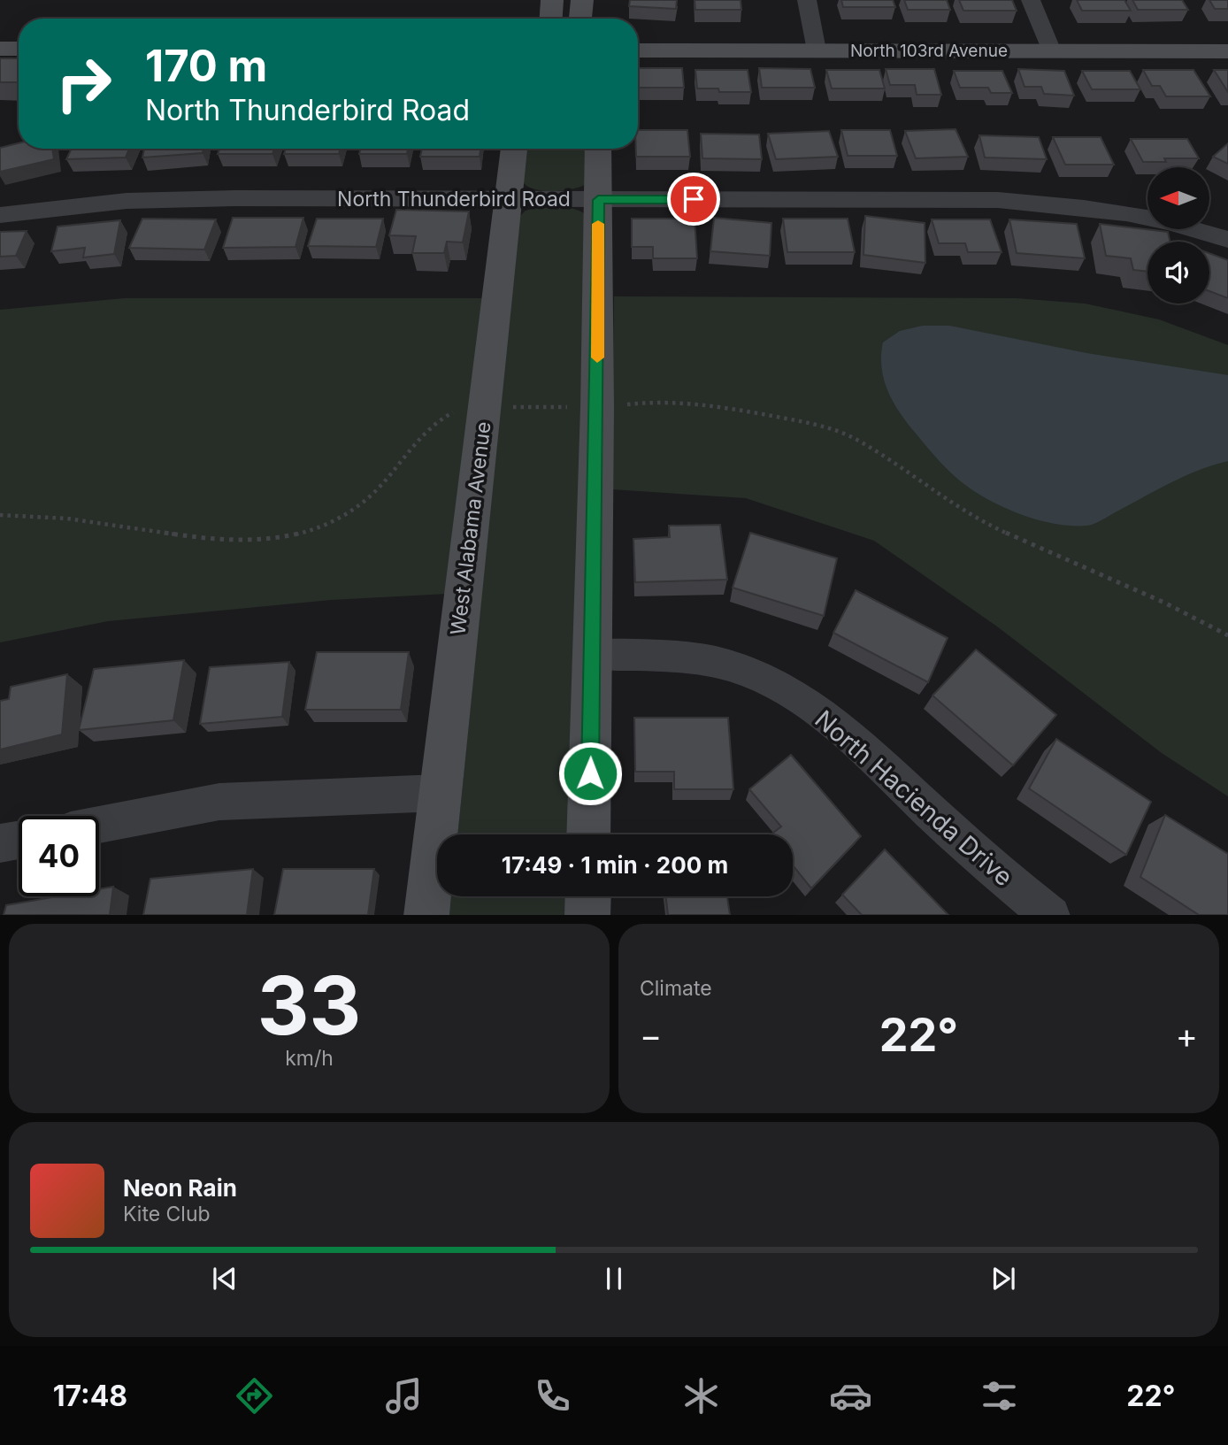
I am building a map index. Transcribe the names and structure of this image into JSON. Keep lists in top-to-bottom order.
{
  "streets": {
    "street": [
      "North 103rd Avenue",
      "North Thunderbird Road",
      "West Alabama Avenue",
      "North Hacienda Drive"
    ]
  },
  "crossings": [
    ["North Thunderbird Road", "West Alabama Avenue"]
  ],
  "north": "left",
  "page": {
    "turn": ["170 m", "North Thunderbird Road"],
    "limit": "40",
    "trip": "17:49 · 1 min · 200 m",
    "tile": [
      ["33", "km/h"],
      "Climate"
    ],
    "heat": ["−", "22°", "+"],
    "song": ["Neon Rain", "Kite Club"],
    "tabs": ["17:48", "22°"]
  }
}
